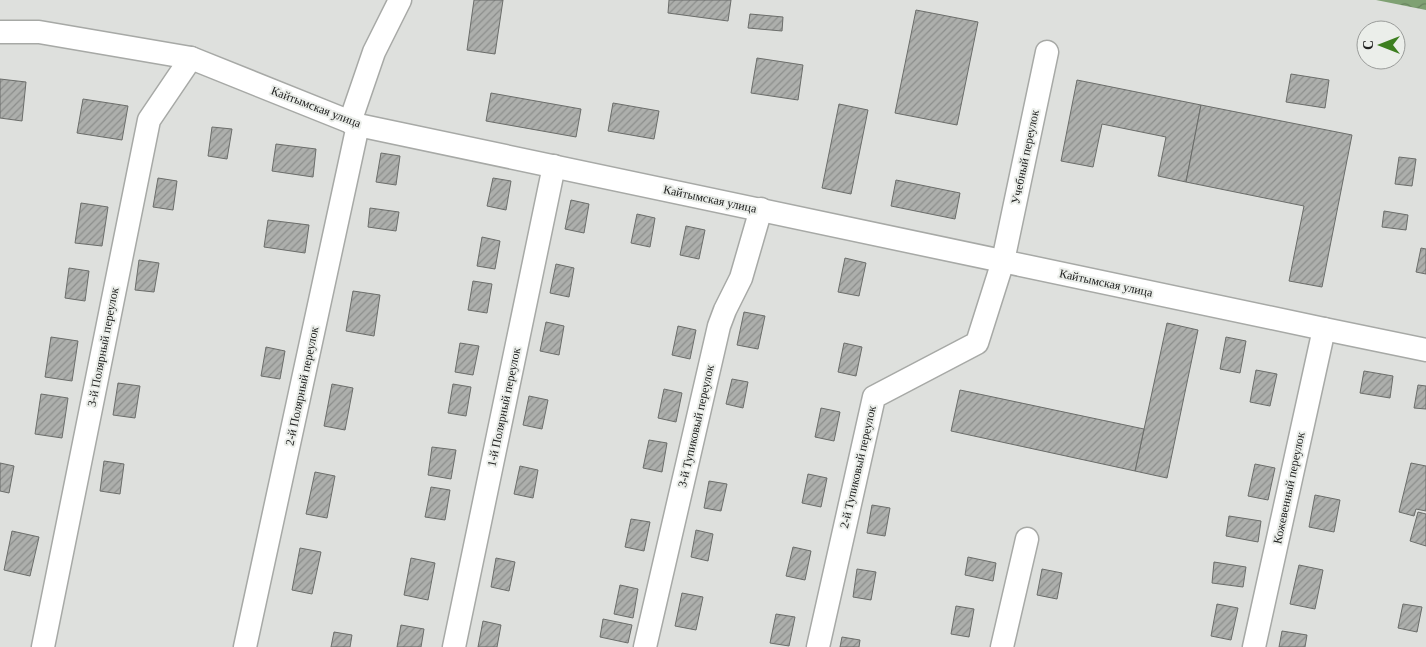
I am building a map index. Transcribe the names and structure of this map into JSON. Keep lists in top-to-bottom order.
{
  "streets": {
    "street": [
      "Кайтымская улица",
      "Учебный переулок",
      "3-й Полярный переулок",
      "2-й Полярный переулок",
      "1-й Полярный переулок",
      "3-й Тупиковый переулок",
      "2-й Тупиковый переулок",
      "Кожевенный переулок"
    ]
  },
  "crossings": [
    ["Кайтымская улица", "Учебный переулок"],
    ["Кайтымская улица", "3-й Полярный переулок"],
    ["Кайтымская улица", "2-й Полярный переулок"],
    ["Кайтымская улица", "1-й Полярный переулок"],
    ["Кайтымская улица", "3-й Тупиковый переулок"],
    ["Кайтымская улица", "2-й Тупиковый переулок"],
    ["Кайтымская улица", "Кожевенный переулок"],
    ["Учебный переулок", "2-й Тупиковый переулок"]
  ],
  "north": "left"
}
